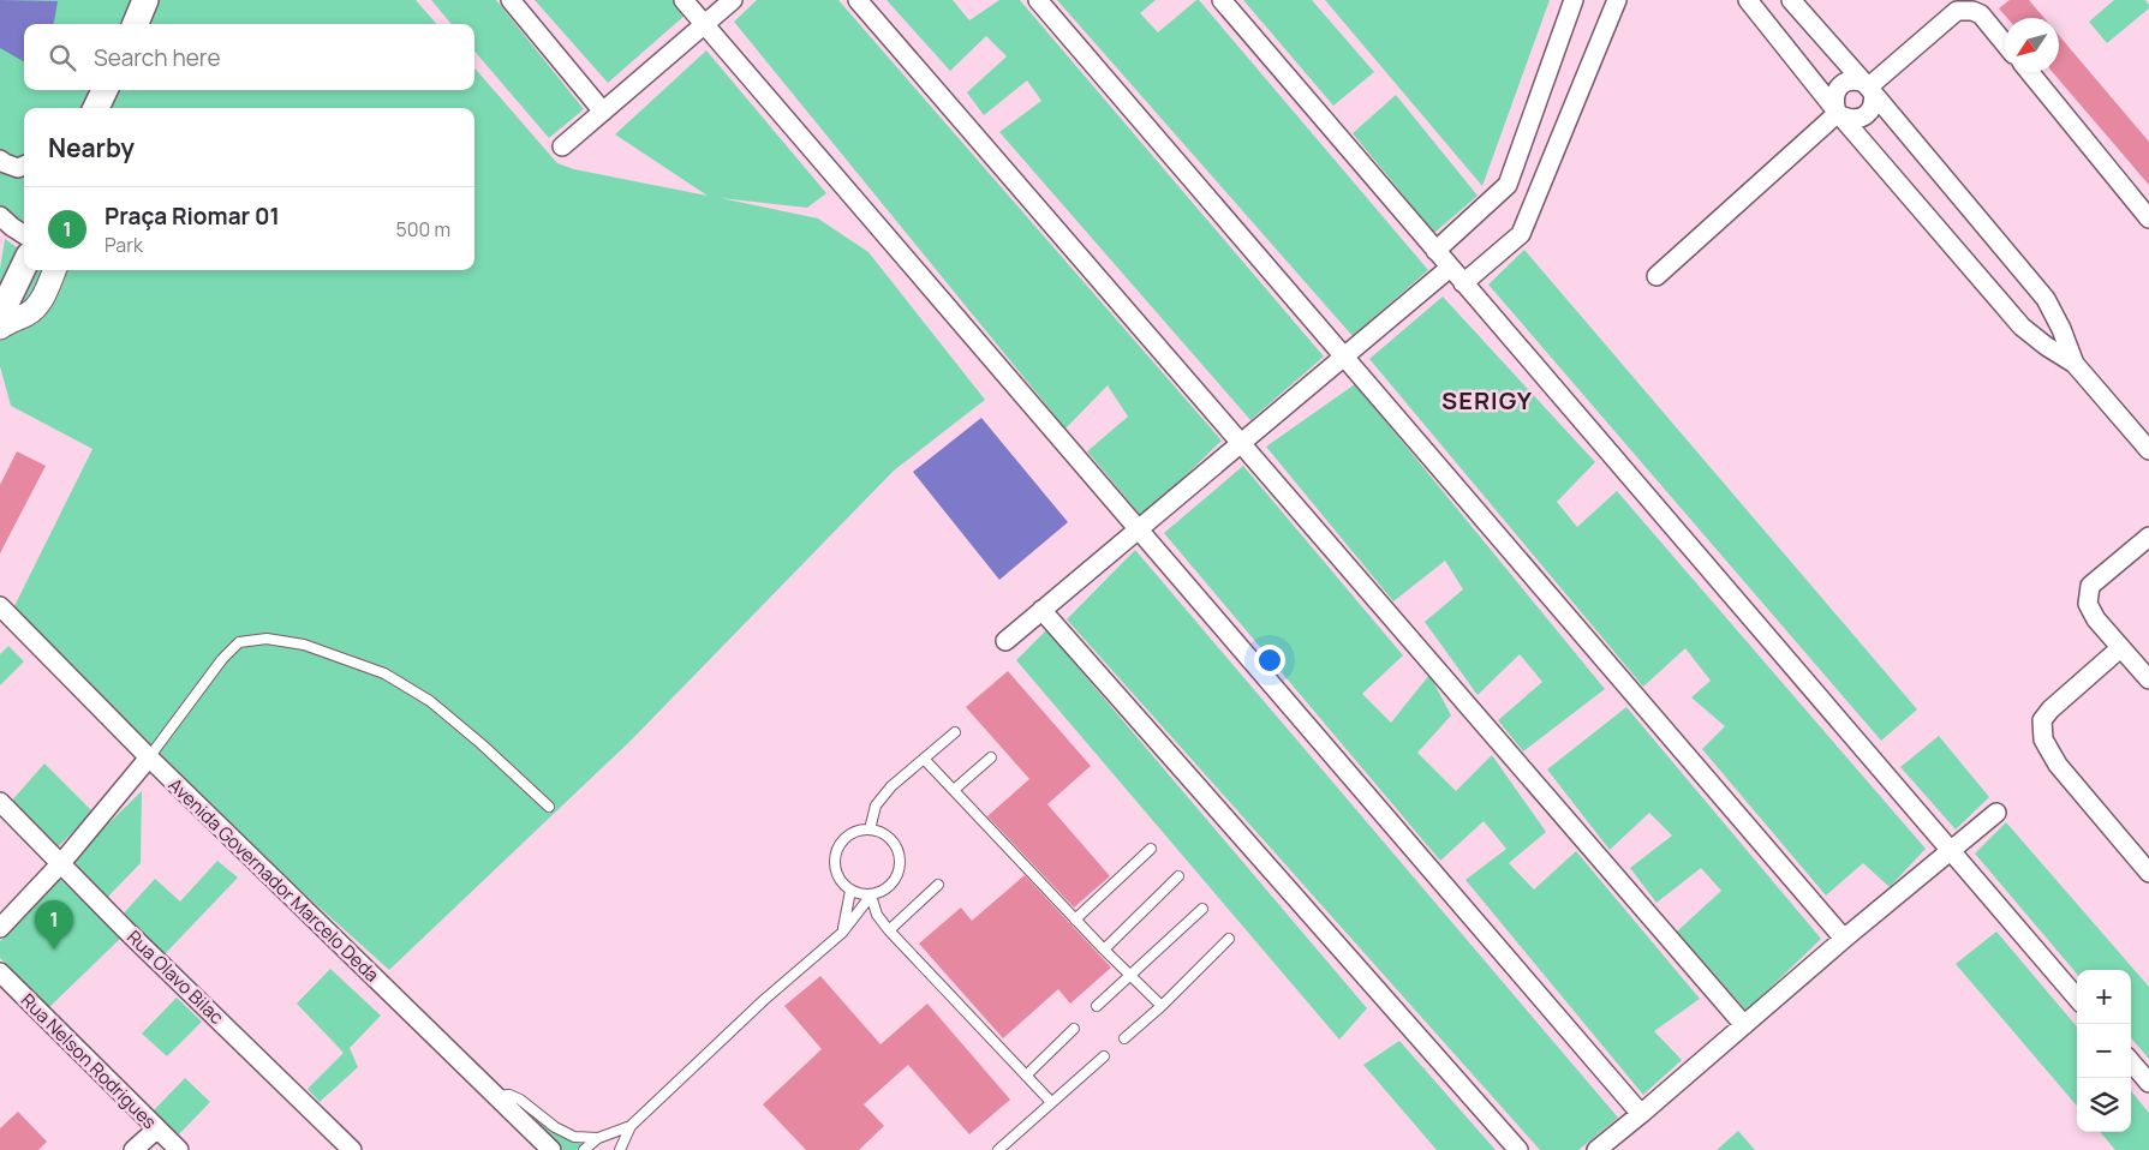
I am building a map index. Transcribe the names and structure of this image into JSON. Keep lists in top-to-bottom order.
{
  "streets": {
    "street": ["Avenida Governador Marcelo Deda", "Rua Olavo Bilac", "Rua Nelson Rodrigues"]
  },
  "districts": ["SERIGY"],
  "north": "bottom left",
  "page": {
    "search": "Search here",
    "heading": "Nearby",
    "list": [
      {
        "mark": "1",
        "name": "Praça Riomar 01",
        "note": "Park",
        "value": "500 m"
      }
    ],
    "pins": "1",
    "map_buttons": ["+", "−"]
  }
}
